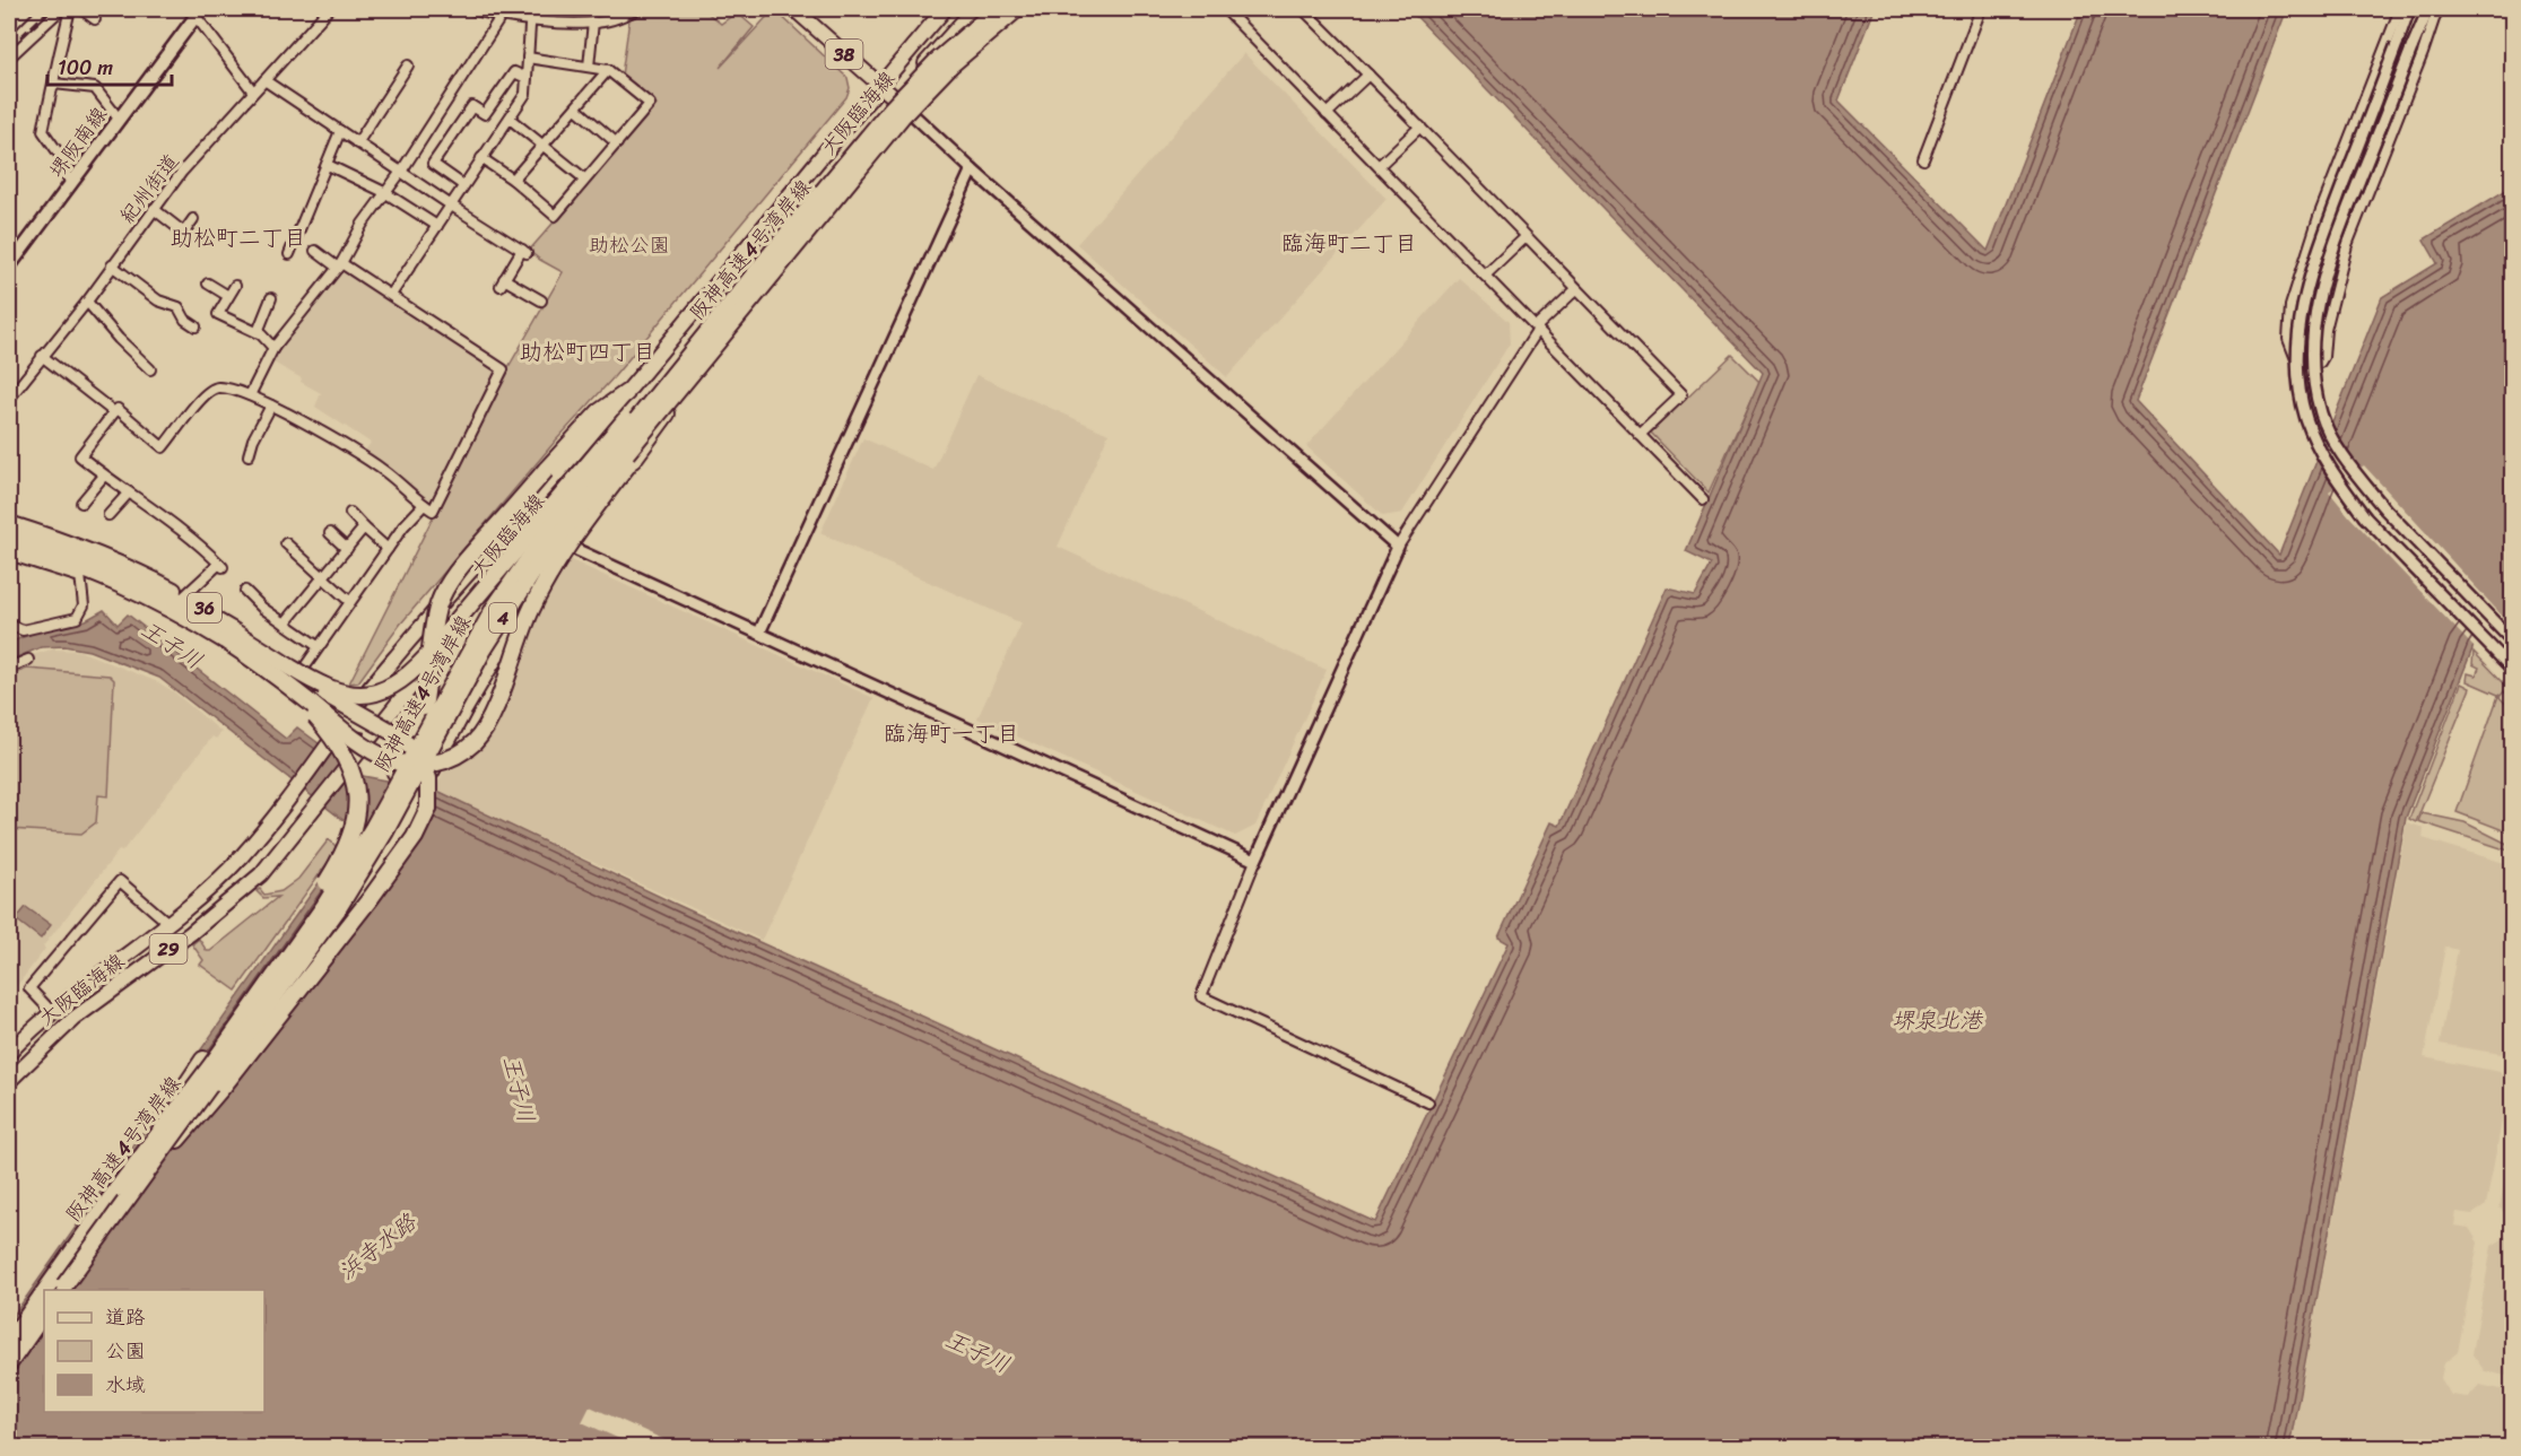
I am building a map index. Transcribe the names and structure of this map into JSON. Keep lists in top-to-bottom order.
{
  "streets": {
    "highway": ["阪神高速4号湾岸線", "4"],
    "main road": [
      "38",
      "大阪臨海線",
      "堺阪南線",
      "36",
      "29"
    ],
    "street": ["紀州街道"]
  },
  "crossings": [
    ["38", "大阪臨海線"],
    ["大阪臨海線", "36"]
  ],
  "districts": [
    "助松町二丁目",
    "臨海町二丁目",
    "助松町四丁目",
    "臨海町一丁目"
  ],
  "water": ["王子川", "堺泉北港", "浜寺水路"],
  "parks": ["助松公園"],
  "legend": ["道路", "公園", "水域"],
  "scale_bar": "100 m"
}
